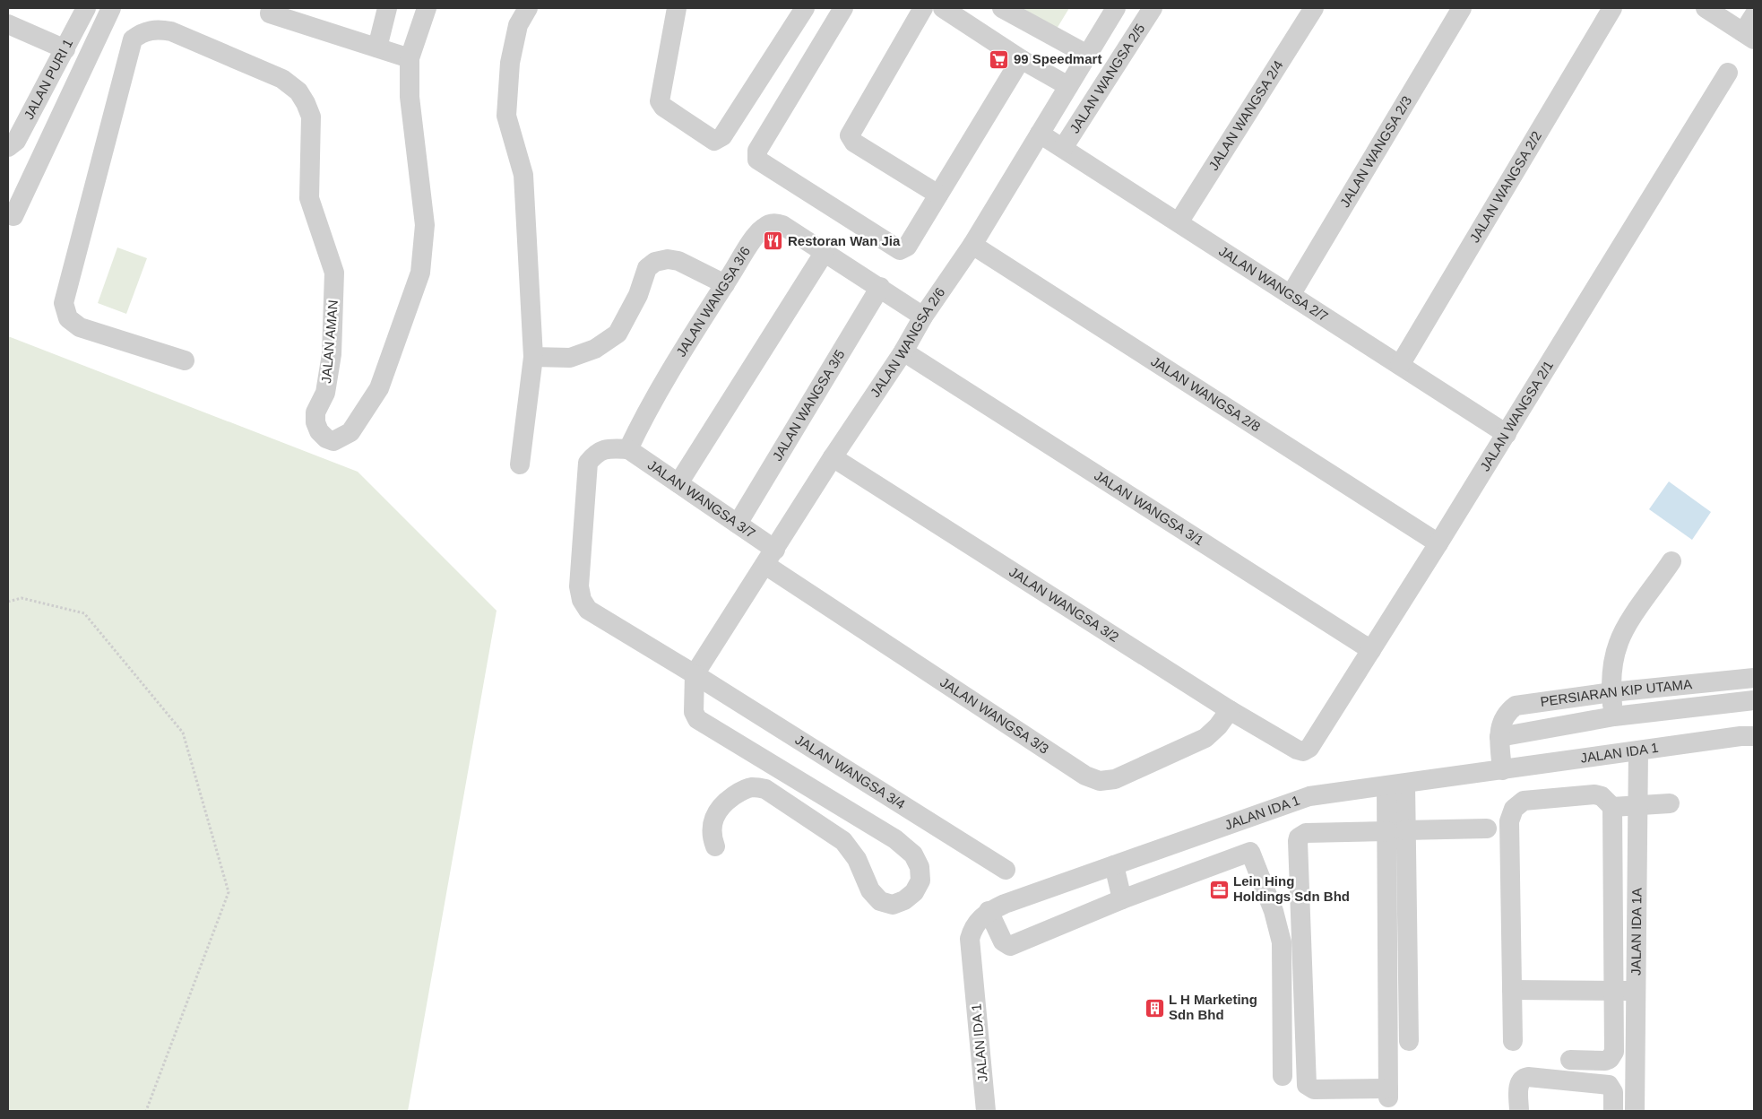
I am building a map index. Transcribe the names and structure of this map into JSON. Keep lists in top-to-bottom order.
{
  "streets": {
    "street": [
      "JALAN WANGSA 2/5",
      "JALAN PURI 1",
      "JALAN WANGSA 2/4",
      "JALAN WANGSA 2/3",
      "JALAN WANGSA 2/2",
      "JALAN WANGSA 2/7",
      "JALAN WANGSA 3/6",
      "JALAN AMAN",
      "JALAN WANGSA 2/6",
      "JALAN WANGSA 2/8",
      "JALAN WANGSA 3/5",
      "JALAN WANGSA 2/1",
      "JALAN WANGSA 3/7",
      "JALAN WANGSA 3/1",
      "JALAN WANGSA 3/2",
      "PERSIARAN KIP UTAMA",
      "JALAN WANGSA 3/3",
      "JALAN IDA 1",
      "JALAN WANGSA 3/4",
      "JALAN IDA 1A"
    ]
  },
  "crossings": [
    ["JALAN WANGSA 2/5", "JALAN WANGSA 2/7"],
    ["JALAN WANGSA 2/4", "JALAN WANGSA 2/7"],
    ["JALAN WANGSA 2/3", "JALAN WANGSA 2/7"],
    ["JALAN WANGSA 2/2", "JALAN WANGSA 2/7"],
    ["JALAN WANGSA 2/7", "JALAN WANGSA 2/6"],
    ["JALAN WANGSA 2/7", "JALAN WANGSA 2/1"],
    ["JALAN WANGSA 3/6", "JALAN WANGSA 2/6"],
    ["JALAN WANGSA 3/6", "JALAN WANGSA 3/5"],
    ["JALAN WANGSA 3/6", "JALAN WANGSA 3/7"],
    ["JALAN WANGSA 3/6", "JALAN WANGSA 3/4"],
    ["JALAN WANGSA 2/6", "JALAN WANGSA 2/8"],
    ["JALAN WANGSA 2/6", "JALAN WANGSA 3/7"],
    ["JALAN WANGSA 2/6", "JALAN WANGSA 3/1"],
    ["JALAN WANGSA 2/6", "JALAN WANGSA 3/2"],
    ["JALAN WANGSA 2/6", "JALAN WANGSA 3/3"],
    ["JALAN WANGSA 2/6", "JALAN WANGSA 3/4"],
    ["JALAN WANGSA 2/8", "JALAN WANGSA 2/1"],
    ["JALAN WANGSA 3/5", "JALAN WANGSA 3/7"],
    ["JALAN WANGSA 2/1", "JALAN WANGSA 3/1"],
    ["JALAN WANGSA 2/1", "JALAN WANGSA 3/2"],
    ["JALAN WANGSA 3/7", "JALAN WANGSA 3/3"],
    ["JALAN WANGSA 3/7", "JALAN WANGSA 3/4"],
    ["JALAN WANGSA 3/2", "JALAN WANGSA 3/3"],
    ["PERSIARAN KIP UTAMA", "JALAN IDA 1"],
    ["JALAN IDA 1", "JALAN IDA 1A"]
  ],
  "places": {
    "supermarket": ["99 Speedmart"],
    "restaurant": ["Restoran Wan Jia"],
    "office": ["Lein Hing Holdings Sdn Bhd"],
    "building": ["L H Marketing Sdn Bhd"]
  }
}
